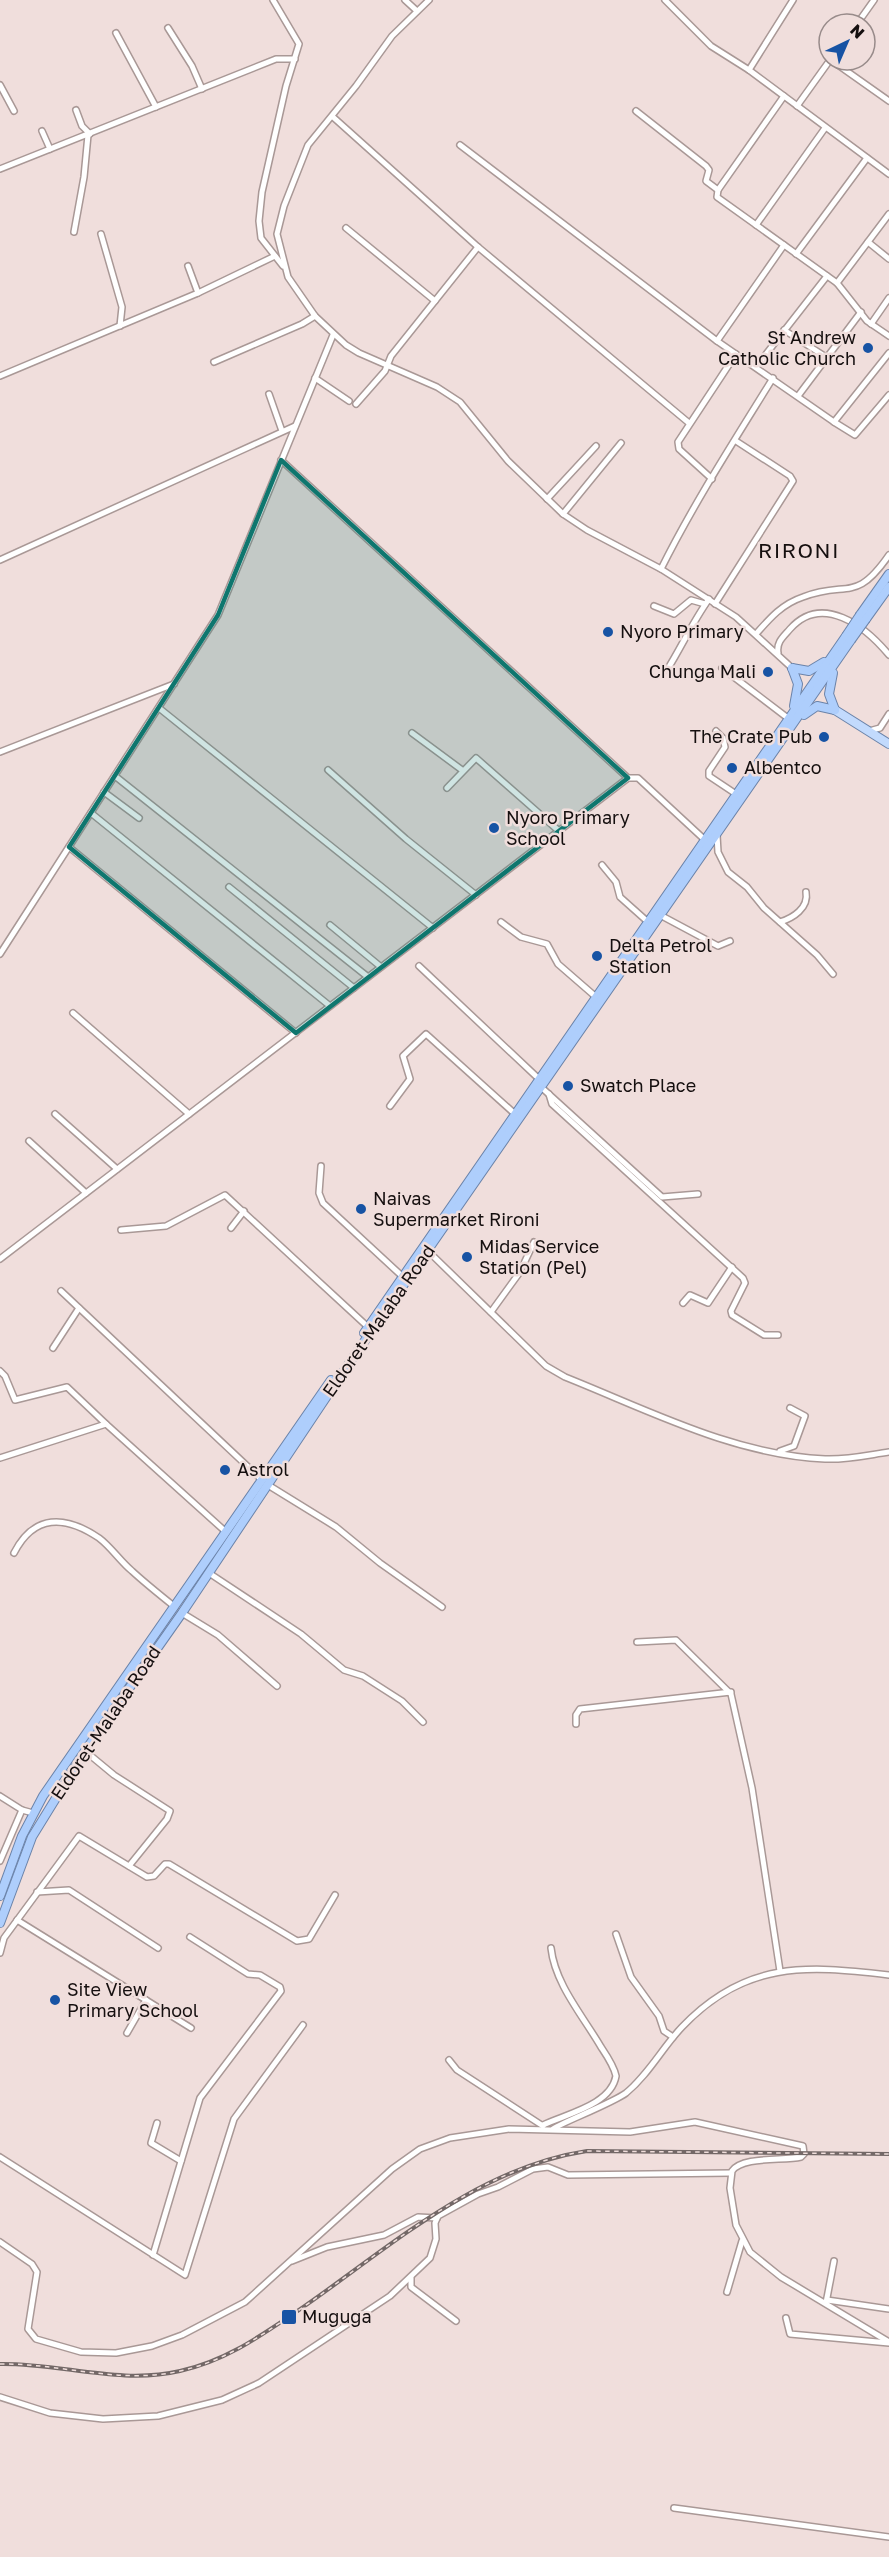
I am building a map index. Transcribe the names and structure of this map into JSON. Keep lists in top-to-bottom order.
{
  "streets": {
    "highway": ["Eldoret-Malaba Road"]
  },
  "districts": ["RIRONI"],
  "places": {
    "other": [
      "St Andrew Catholic Church",
      "Nyoro Primary",
      "Chunga Mali",
      "The Crate Pub",
      "Albentco",
      "Nyoro Primary School",
      "Delta Petrol Station",
      "Swatch Place",
      "Naivas Supermarket Rironi",
      "Midas Service Station (Pel)",
      "Astrol",
      "Site View Primary School"
    ],
    "transit": ["Muguga"]
  },
  "north": "top right"
}
